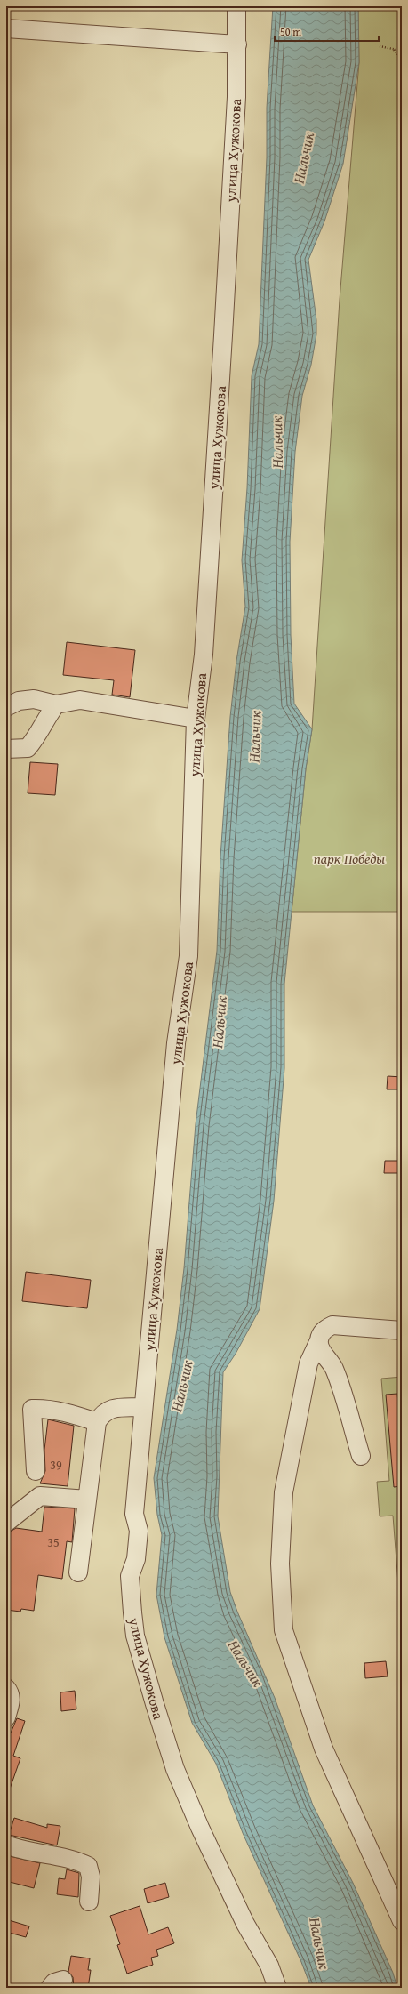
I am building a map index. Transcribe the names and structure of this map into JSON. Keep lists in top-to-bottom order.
{
  "streets": {
    "street": ["улица Хужокова"]
  },
  "water": ["Нальчик"],
  "parks": ["парк Победы"],
  "house_numbers": ["39", "35"],
  "scale_bar": "50 m"
}
